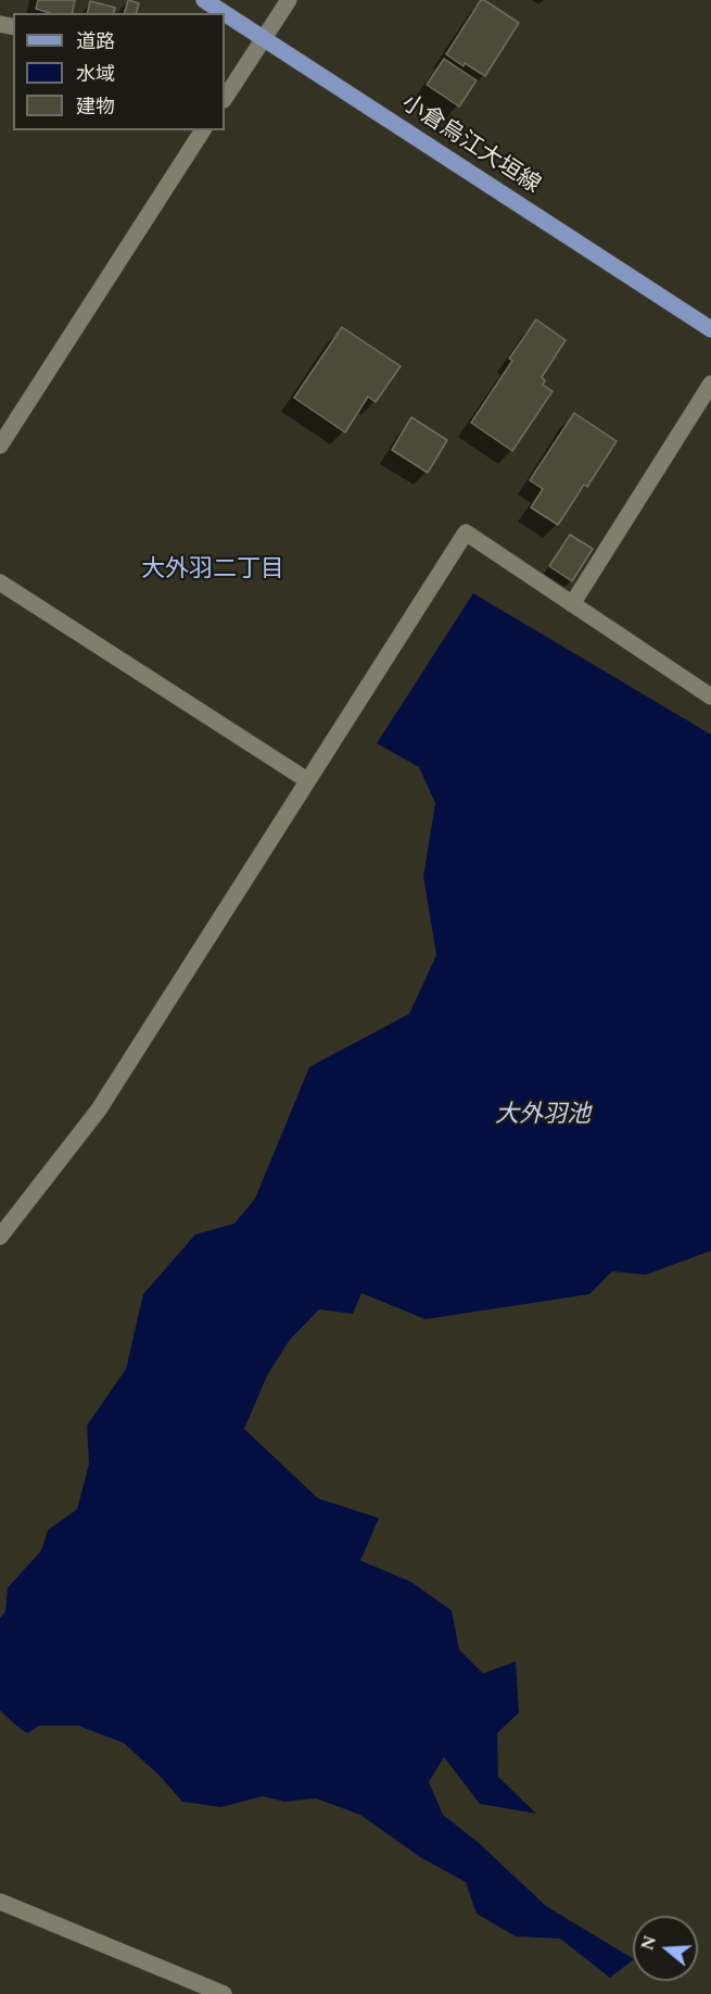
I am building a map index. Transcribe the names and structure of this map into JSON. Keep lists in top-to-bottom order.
{
  "streets": {
    "main road": ["小倉烏江大垣線"]
  },
  "districts": ["大外羽二丁目"],
  "water": ["大外羽池"],
  "legend": ["道路", "水域", "建物"],
  "north": "left"
}
